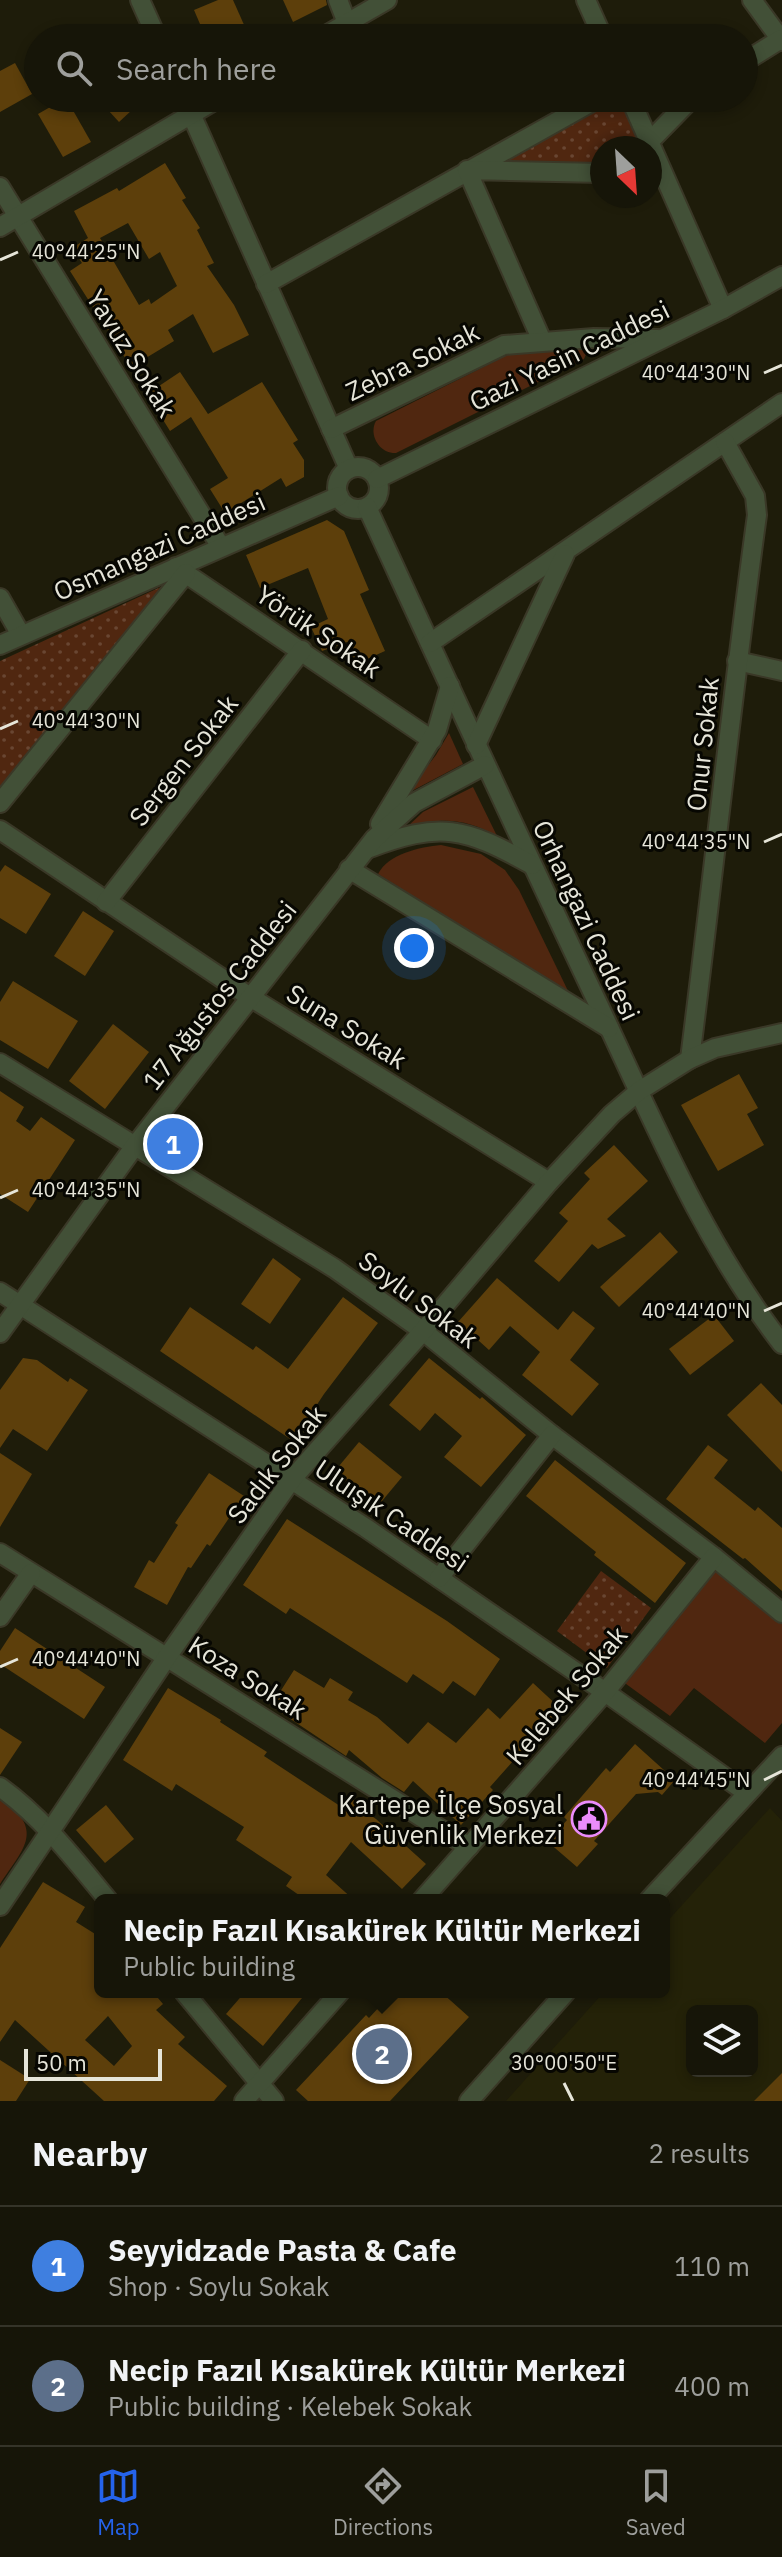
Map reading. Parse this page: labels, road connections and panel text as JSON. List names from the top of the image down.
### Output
{
  "streets": {
    "street": [
      "Yavuz Sokak",
      "Gazi Yasin Caddesi",
      "Zebra Sokak",
      "Osmangazi Caddesi",
      "Yörük Sokak",
      "Onur Sokak",
      "Sergen Sokak",
      "Orhangazi Caddesi",
      "17 Ağustos Caddesi",
      "Suna Sokak",
      "Soylu Sokak",
      "Sadık Sokak",
      "Uluışık Caddesi",
      "Koza Sokak",
      "Kelebek Sokak"
    ]
  },
  "crossings": [
    ["Yavuz Sokak", "Osmangazi Caddesi"],
    ["Gazi Yasin Caddesi", "Zebra Sokak"],
    ["Gazi Yasin Caddesi", "Osmangazi Caddesi"],
    ["Gazi Yasin Caddesi", "Orhangazi Caddesi"],
    ["Osmangazi Caddesi", "Yörük Sokak"],
    ["Osmangazi Caddesi", "Orhangazi Caddesi"],
    ["Yörük Sokak", "Sergen Sokak"],
    ["Onur Sokak", "Sadık Sokak"],
    ["Sergen Sokak", "Suna Sokak"],
    ["Orhangazi Caddesi", "17 Ağustos Caddesi"],
    ["Orhangazi Caddesi", "Sadık Sokak"],
    ["17 Ağustos Caddesi", "Suna Sokak"],
    ["17 Ağustos Caddesi", "Soylu Sokak"],
    ["17 Ağustos Caddesi", "Uluışık Caddesi"],
    ["Suna Sokak", "Sadık Sokak"],
    ["Soylu Sokak", "Sadık Sokak"],
    ["Soylu Sokak", "Kelebek Sokak"],
    ["Sadık Sokak", "Uluışık Caddesi"],
    ["Sadık Sokak", "Koza Sokak"],
    ["Uluışık Caddesi", "Kelebek Sokak"],
    ["Koza Sokak", "Kelebek Sokak"]
  ],
  "places": {
    "public building": ["Kartepe İlçe Sosyal Güvenlik Merkezi"]
  },
  "scale_bar": "50 m",
  "north": "bottom right",
  "page": {
    "search": "Search here",
    "pins": ["1", "2"],
    "popup": ["Necip Fazıl Kısakürek Kültür Merkezi", "Public building"],
    "scale": "50 m",
    "heading": ["Nearby", "2 results"],
    "list": [
      {
        "mark": "1",
        "name": "Seyyidzade Pasta & Cafe",
        "note": "Shop · Soylu Sokak",
        "value": "110 m"
      },
      {
        "mark": "2",
        "name": "Necip Fazıl Kısakürek Kültür Merkezi",
        "note": "Public building · Kelebek Sokak",
        "value": "400 m"
      }
    ],
    "nav": ["Map", "Directions", "Saved"]
  },
  "coordinates": [
    "40°44'25\"N",
    "40°44'30\"N",
    "40°44'35\"N",
    "40°44'40\"N",
    "40°44'45\"N",
    "30°00'50\"E"
  ]
}
